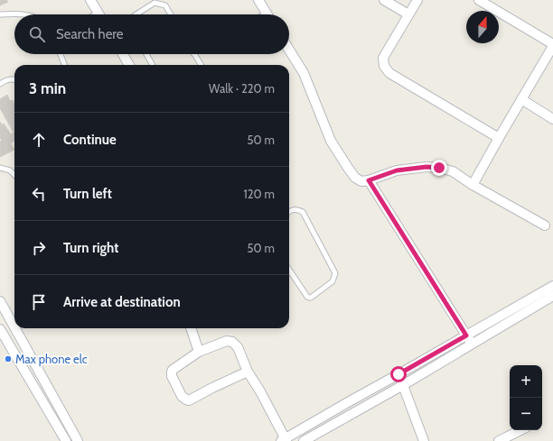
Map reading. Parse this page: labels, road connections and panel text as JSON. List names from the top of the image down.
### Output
{
  "places": ["Max phone elc"],
  "north": "top",
  "page": {
    "search": "Search here",
    "heading": ["3 min", "Walk · 220 m"],
    "list": [
      ["Continue", "50 m"],
      ["Turn left", "120 m"],
      ["Turn right", "50 m"],
      "Arrive at destination"
    ],
    "map_buttons": ["+", "−"]
  }
}
